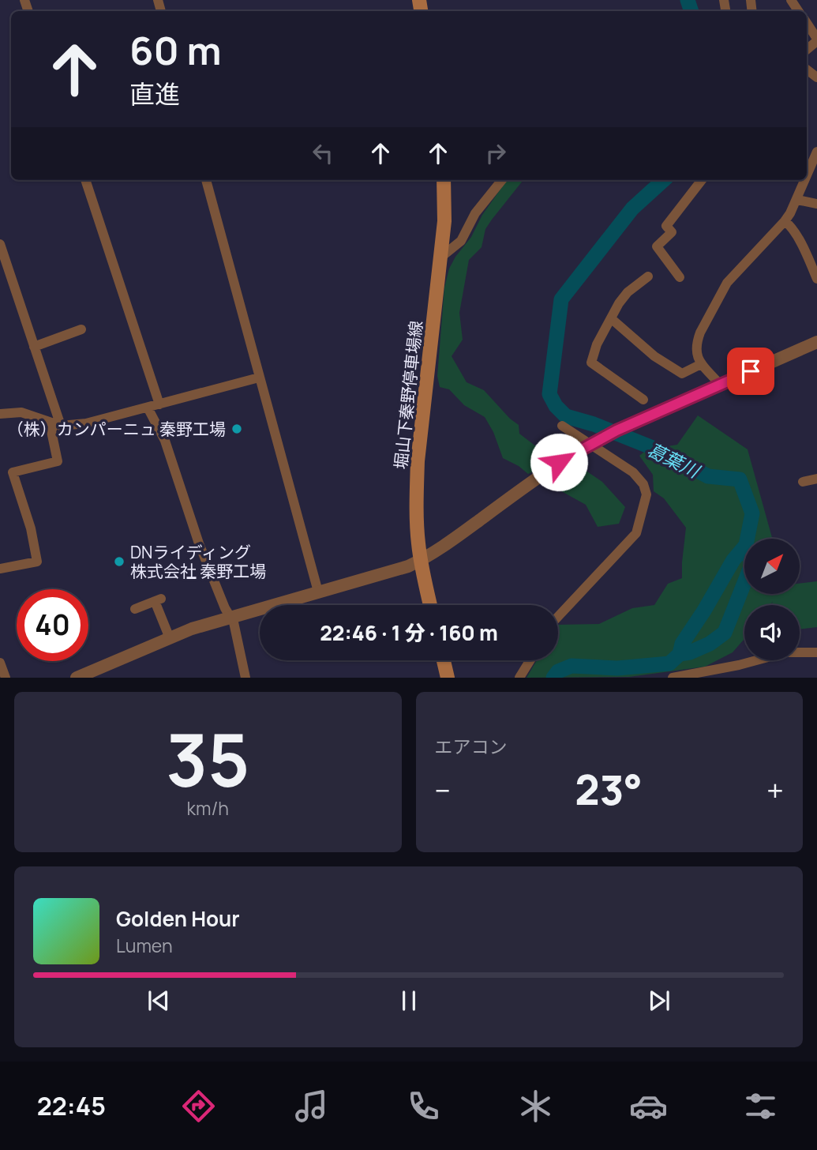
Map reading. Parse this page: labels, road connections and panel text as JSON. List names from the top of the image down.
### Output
{
  "streets": {
    "main road": ["堀山下秦野停車場線"]
  },
  "water": ["葛葉川"],
  "places": ["（株）カンパーニュ 秦野工場", "DNライディング 株式会社 秦野工場"],
  "north": "top right",
  "page": {
    "turn": ["60 m", "直進"],
    "limit": "40",
    "trip": "22:46 · 1 分 · 160 m",
    "tile": [
      ["35", "km/h"],
      "エアコン"
    ],
    "heat": ["−", "23°", "+"],
    "song": ["Golden Hour", "Lumen"],
    "tabs": "22:45"
  }
}
